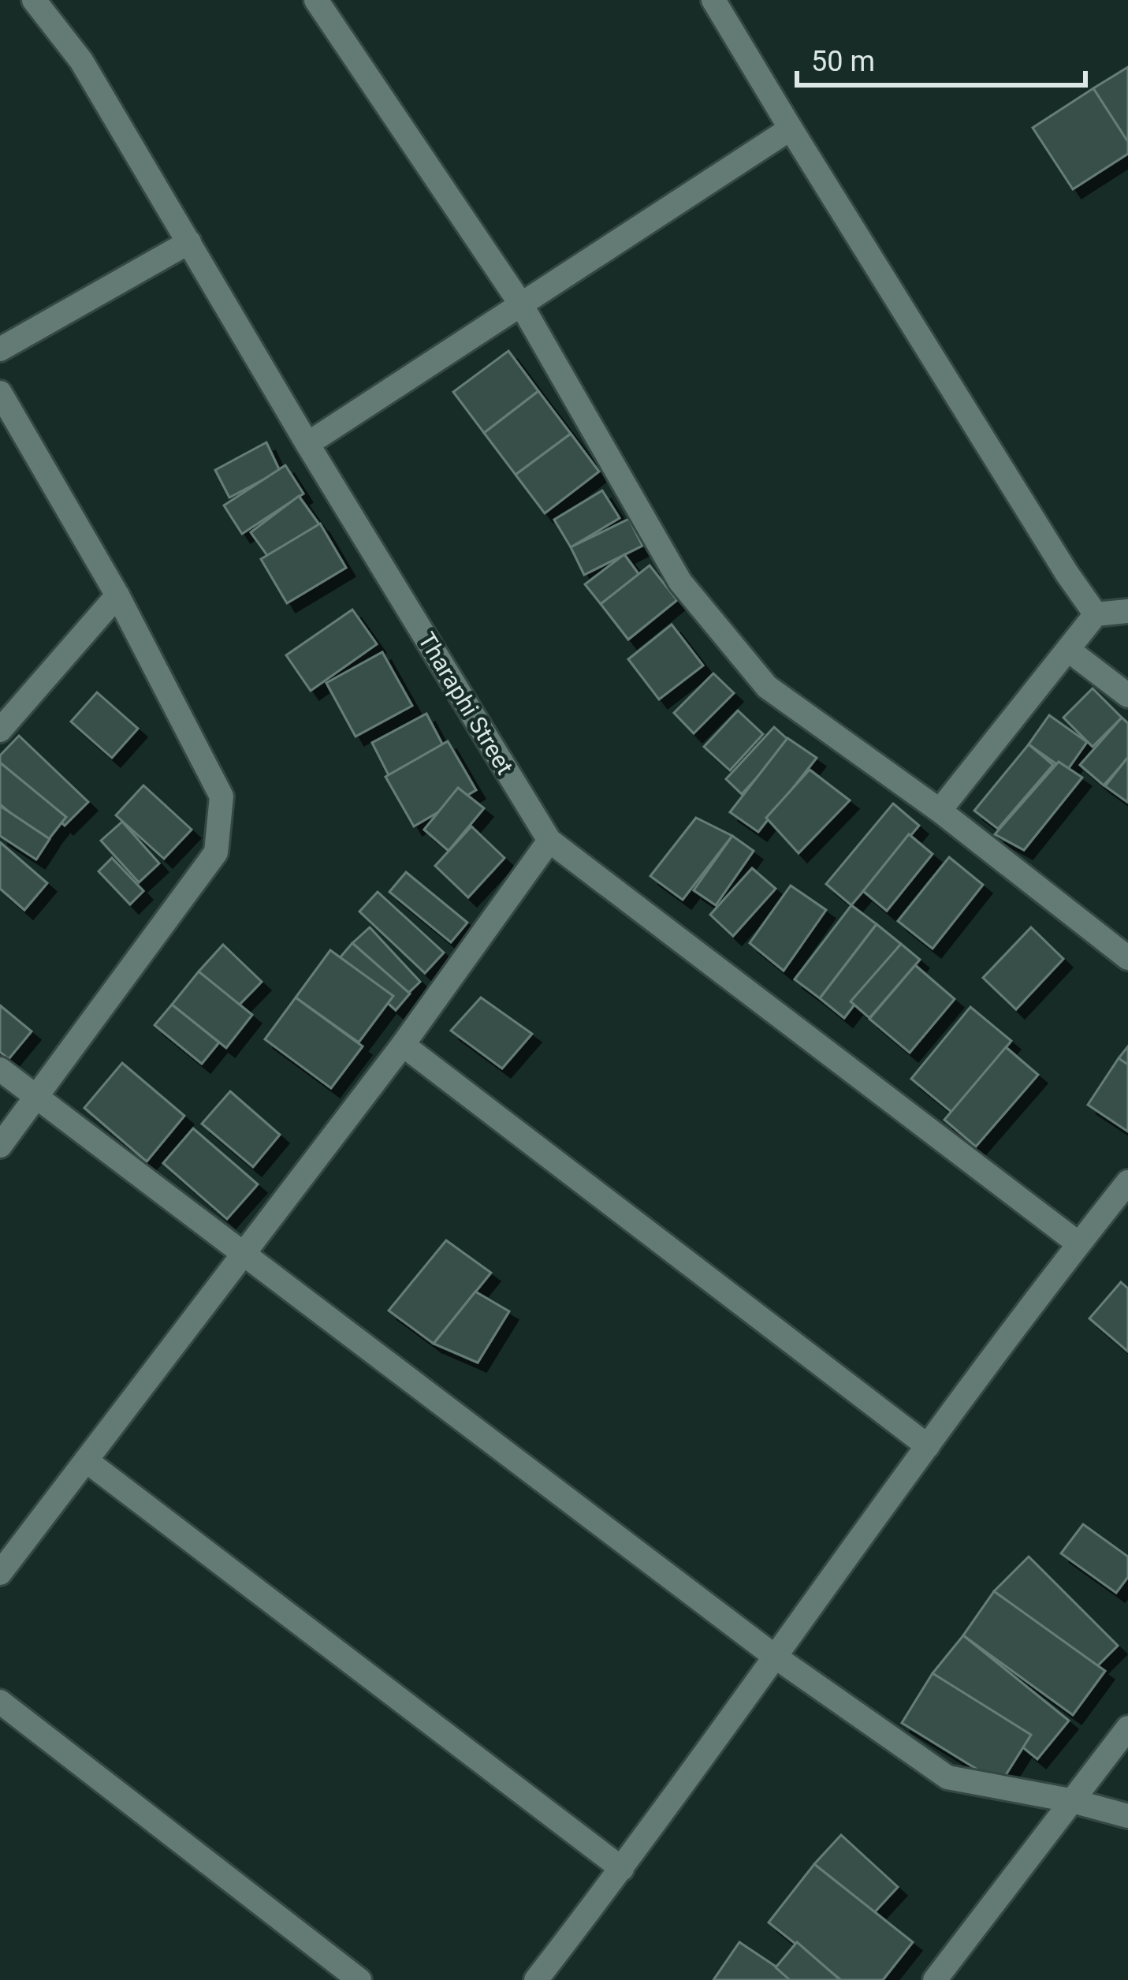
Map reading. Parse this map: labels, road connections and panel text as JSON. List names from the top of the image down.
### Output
{
  "streets": {
    "street": ["Tharaphi Street"]
  },
  "scale_bar": "50 m"
}
